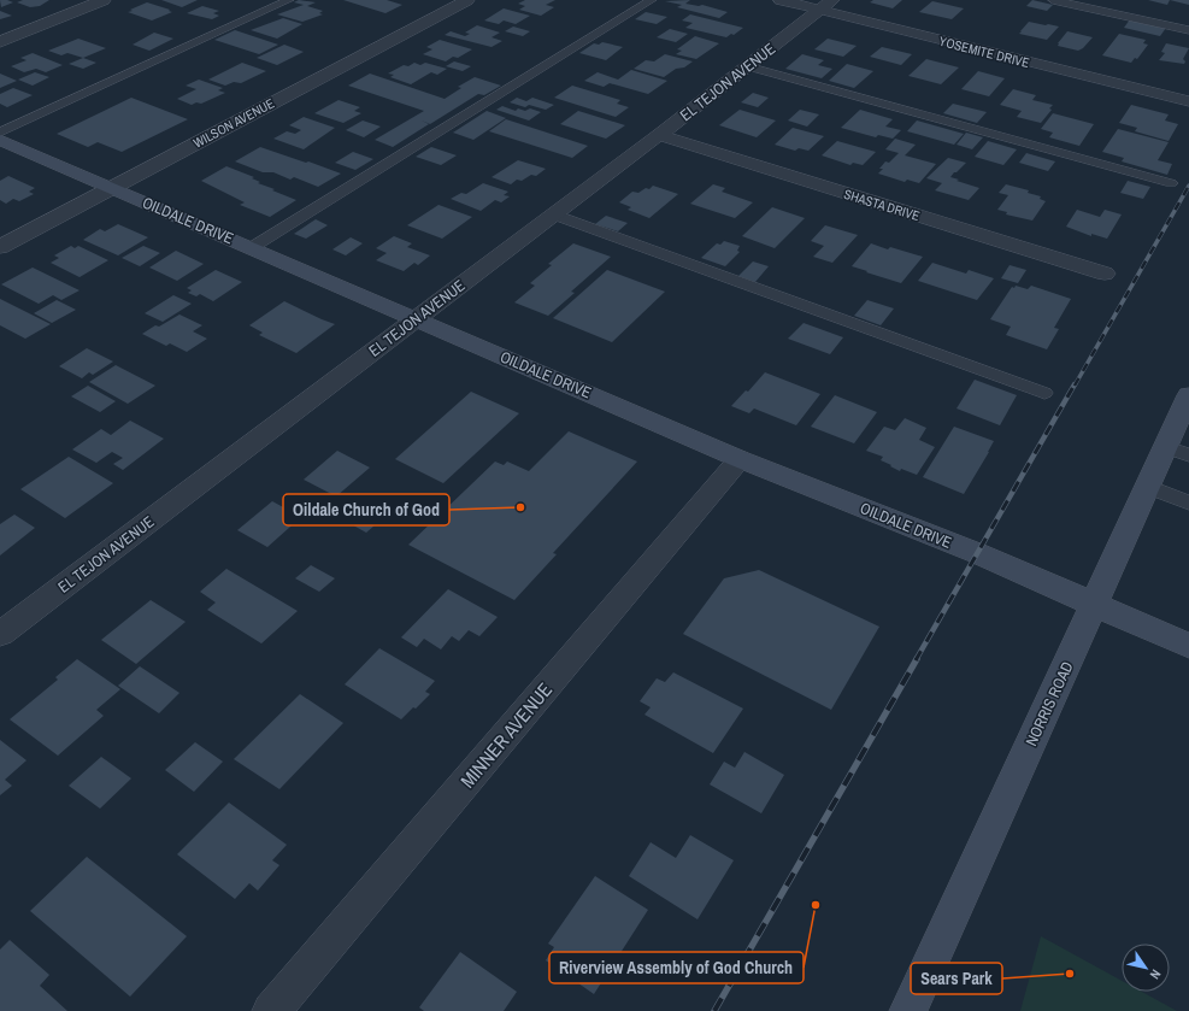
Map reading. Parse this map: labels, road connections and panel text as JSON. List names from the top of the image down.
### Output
{
  "streets": {
    "street": [
      "YOSEMITE DRIVE",
      "EL TEJON AVENUE",
      "WILSON AVENUE",
      "SHASTA DRIVE",
      "OILDALE DRIVE",
      "NORRIS ROAD",
      "MINNER AVENUE"
    ]
  },
  "crossings": [
    ["YOSEMITE DRIVE", "EL TEJON AVENUE"],
    ["EL TEJON AVENUE", "SHASTA DRIVE"],
    ["EL TEJON AVENUE", "OILDALE DRIVE"],
    ["WILSON AVENUE", "OILDALE DRIVE"],
    ["OILDALE DRIVE", "NORRIS ROAD"],
    ["OILDALE DRIVE", "MINNER AVENUE"]
  ],
  "places": ["Oildale Church of God", "Riverview Assembly of God Church", "Sears Park"],
  "north": "bottom right"
}
